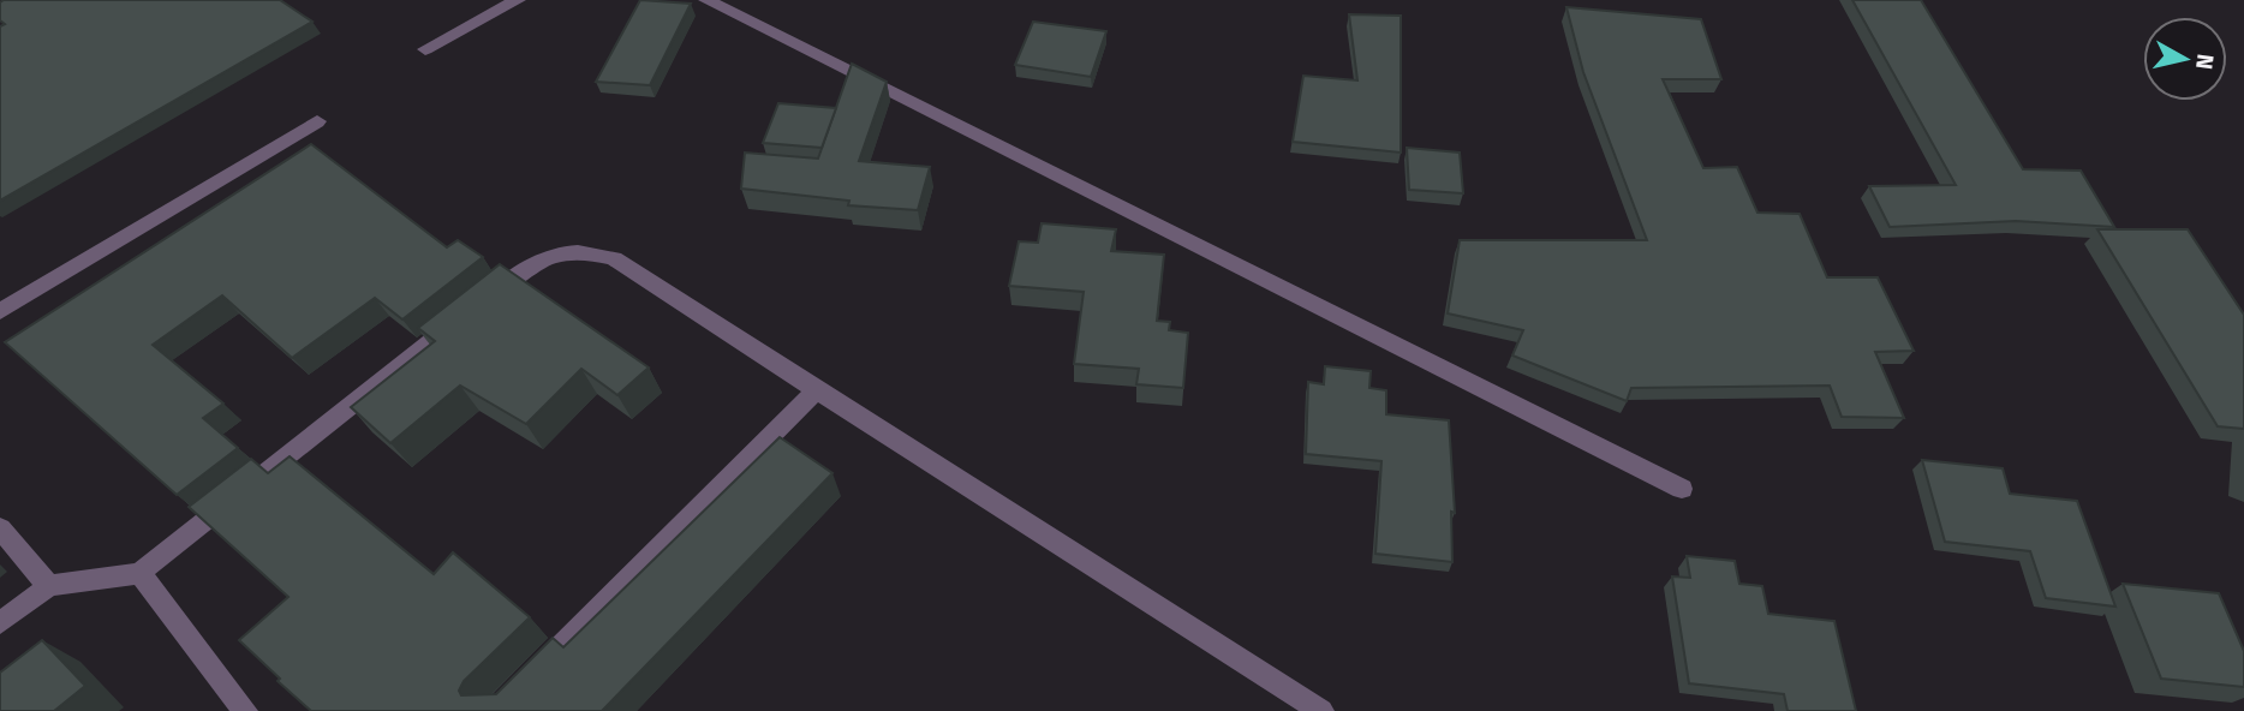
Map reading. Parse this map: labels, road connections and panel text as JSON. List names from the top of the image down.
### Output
{
  "north": "right"
}
